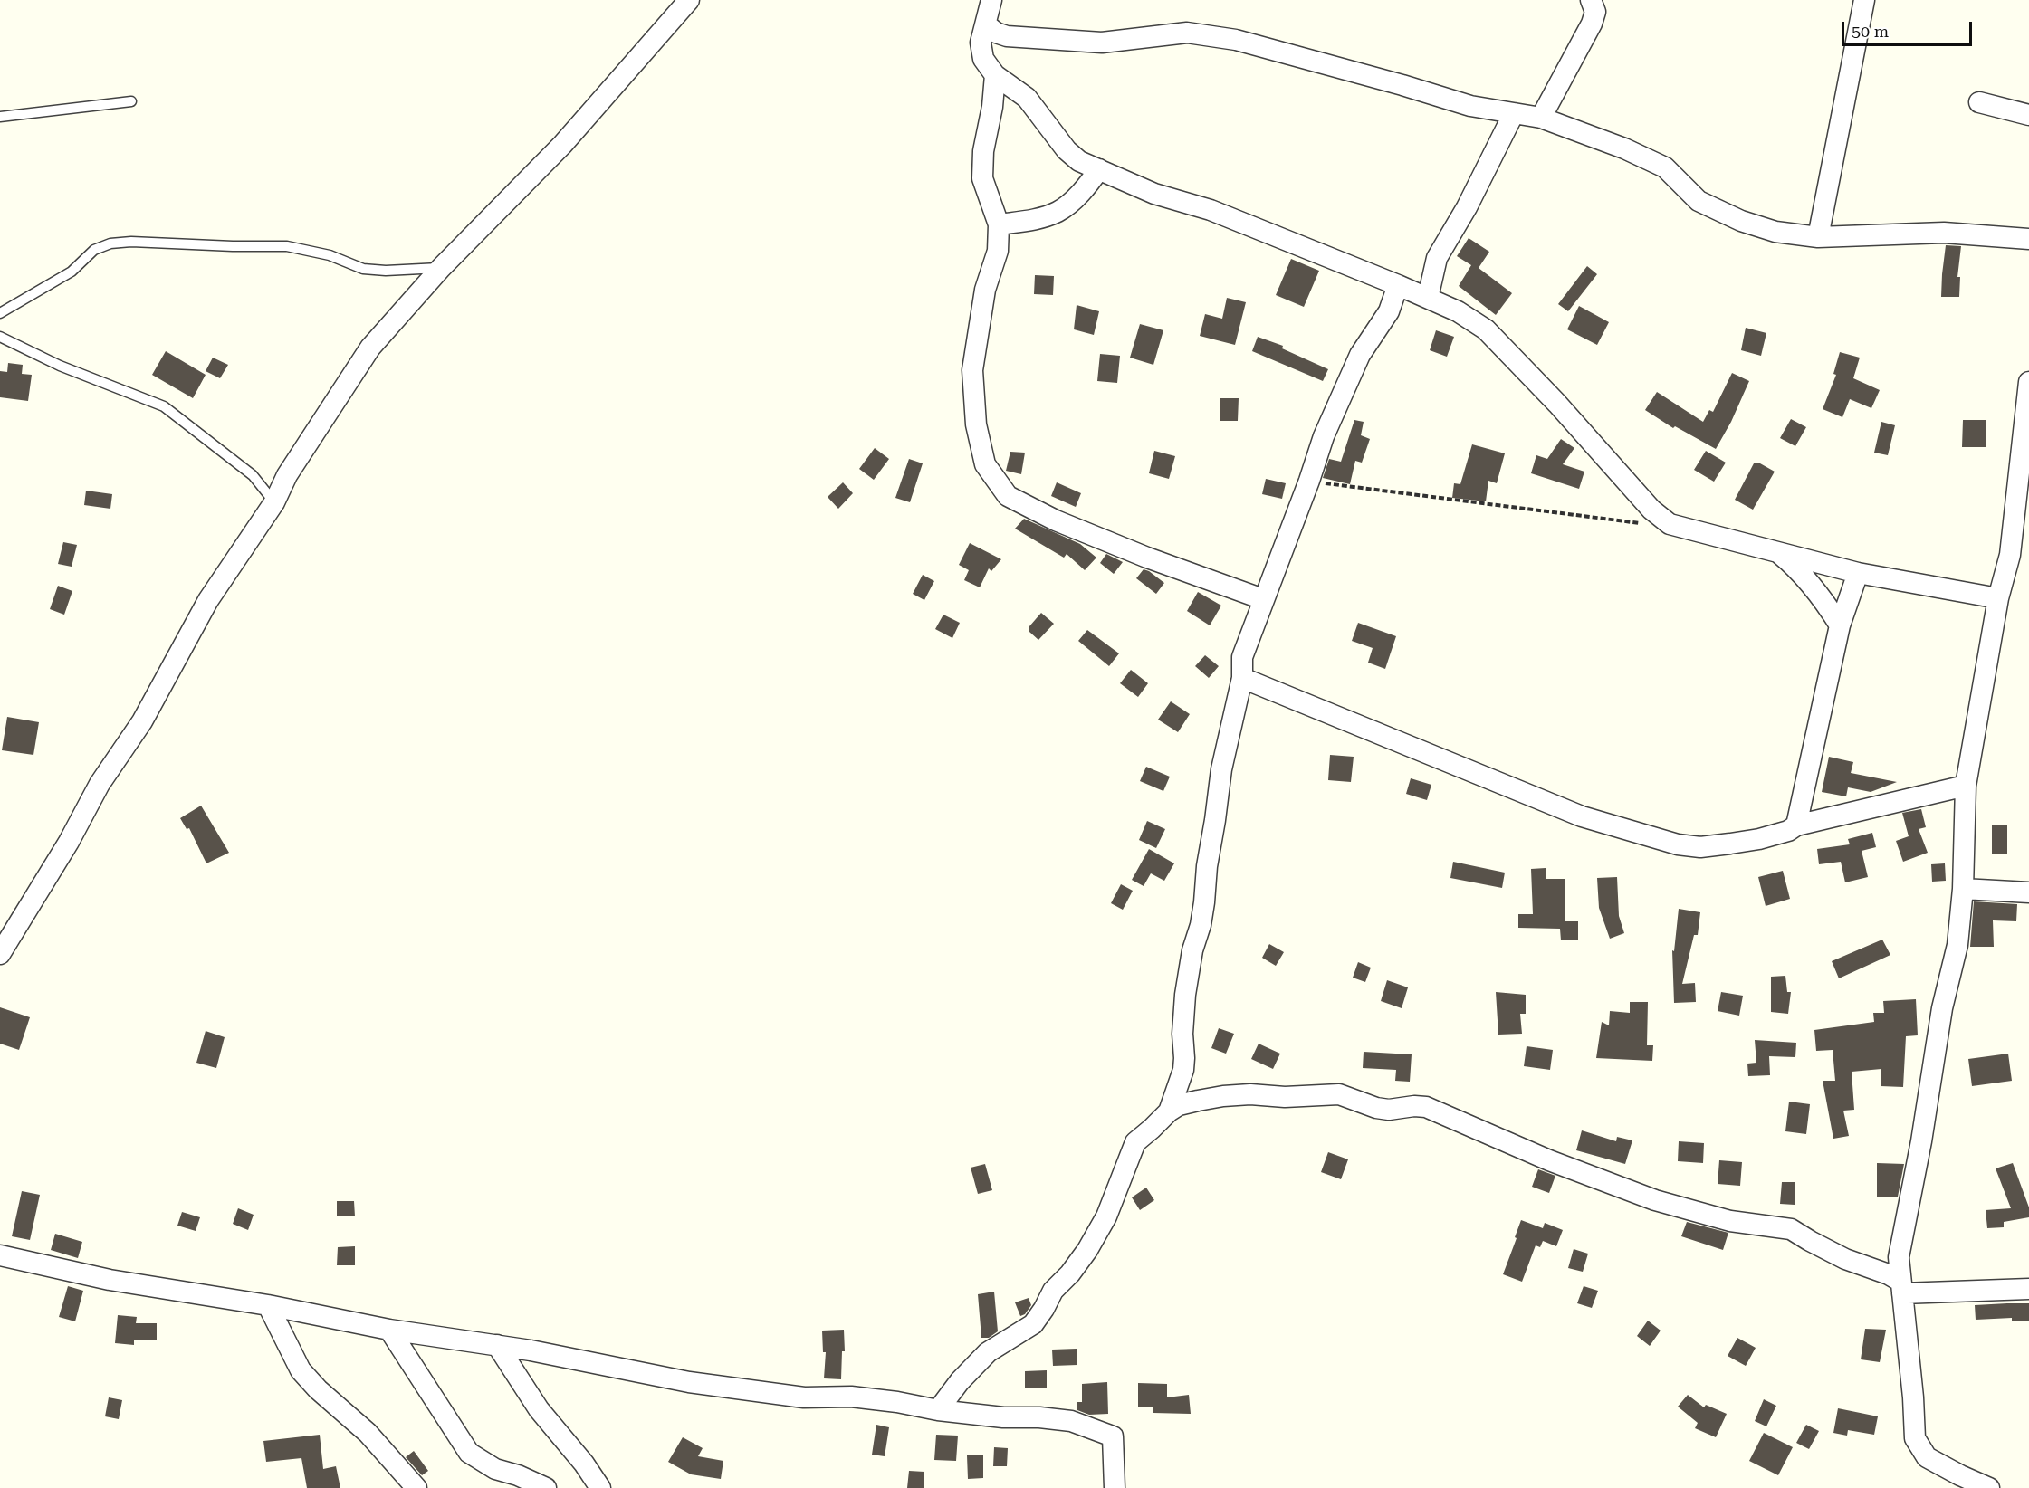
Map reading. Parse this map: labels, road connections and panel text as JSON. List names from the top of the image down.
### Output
{
  "scale_bar": "50 m"
}
